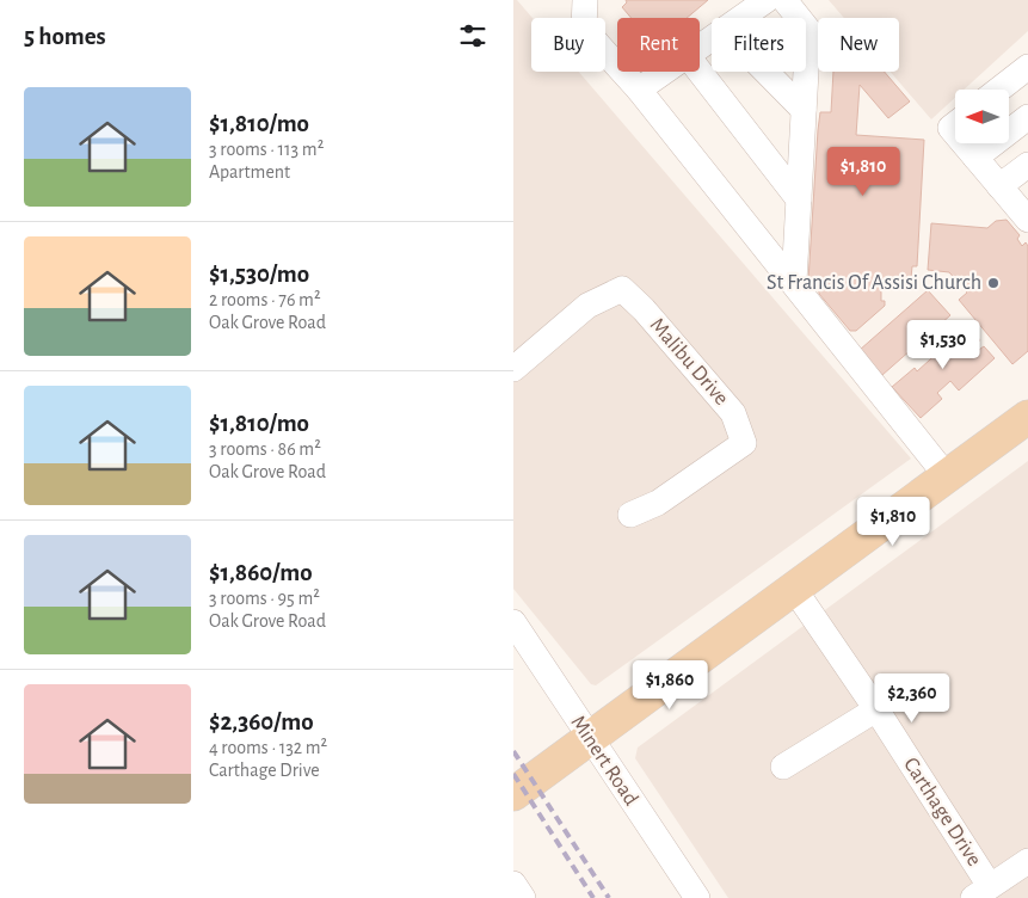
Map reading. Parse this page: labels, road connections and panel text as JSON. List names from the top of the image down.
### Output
{
  "streets": {
    "street": ["Malibu Drive", "Minert Road", "Carthage Drive"]
  },
  "places": ["St Francis Of Assisi Church"],
  "north": "left",
  "page": {
    "heading": "5 homes",
    "chip": [
      "Buy",
      "Rent",
      "Filters",
      "New"
    ],
    "list": [
      {
        "name": "$1,810/mo",
        "note": "3 rooms · 113 m² · Apartment"
      },
      {
        "name": "$1,530/mo",
        "note": "2 rooms · 76 m² · Oak Grove Road"
      },
      {
        "name": "$1,810/mo",
        "note": "3 rooms · 86 m² · Oak Grove Road"
      },
      {
        "name": "$1,860/mo",
        "note": "3 rooms · 95 m² · Oak Grove Road"
      },
      {
        "name": "$2,360/mo",
        "note": "4 rooms · 132 m² · Carthage Drive"
      }
    ],
    "price": [
      "$1,810",
      "$1,530",
      "$1,810",
      "$1,860",
      "$2,360"
    ]
  }
}
